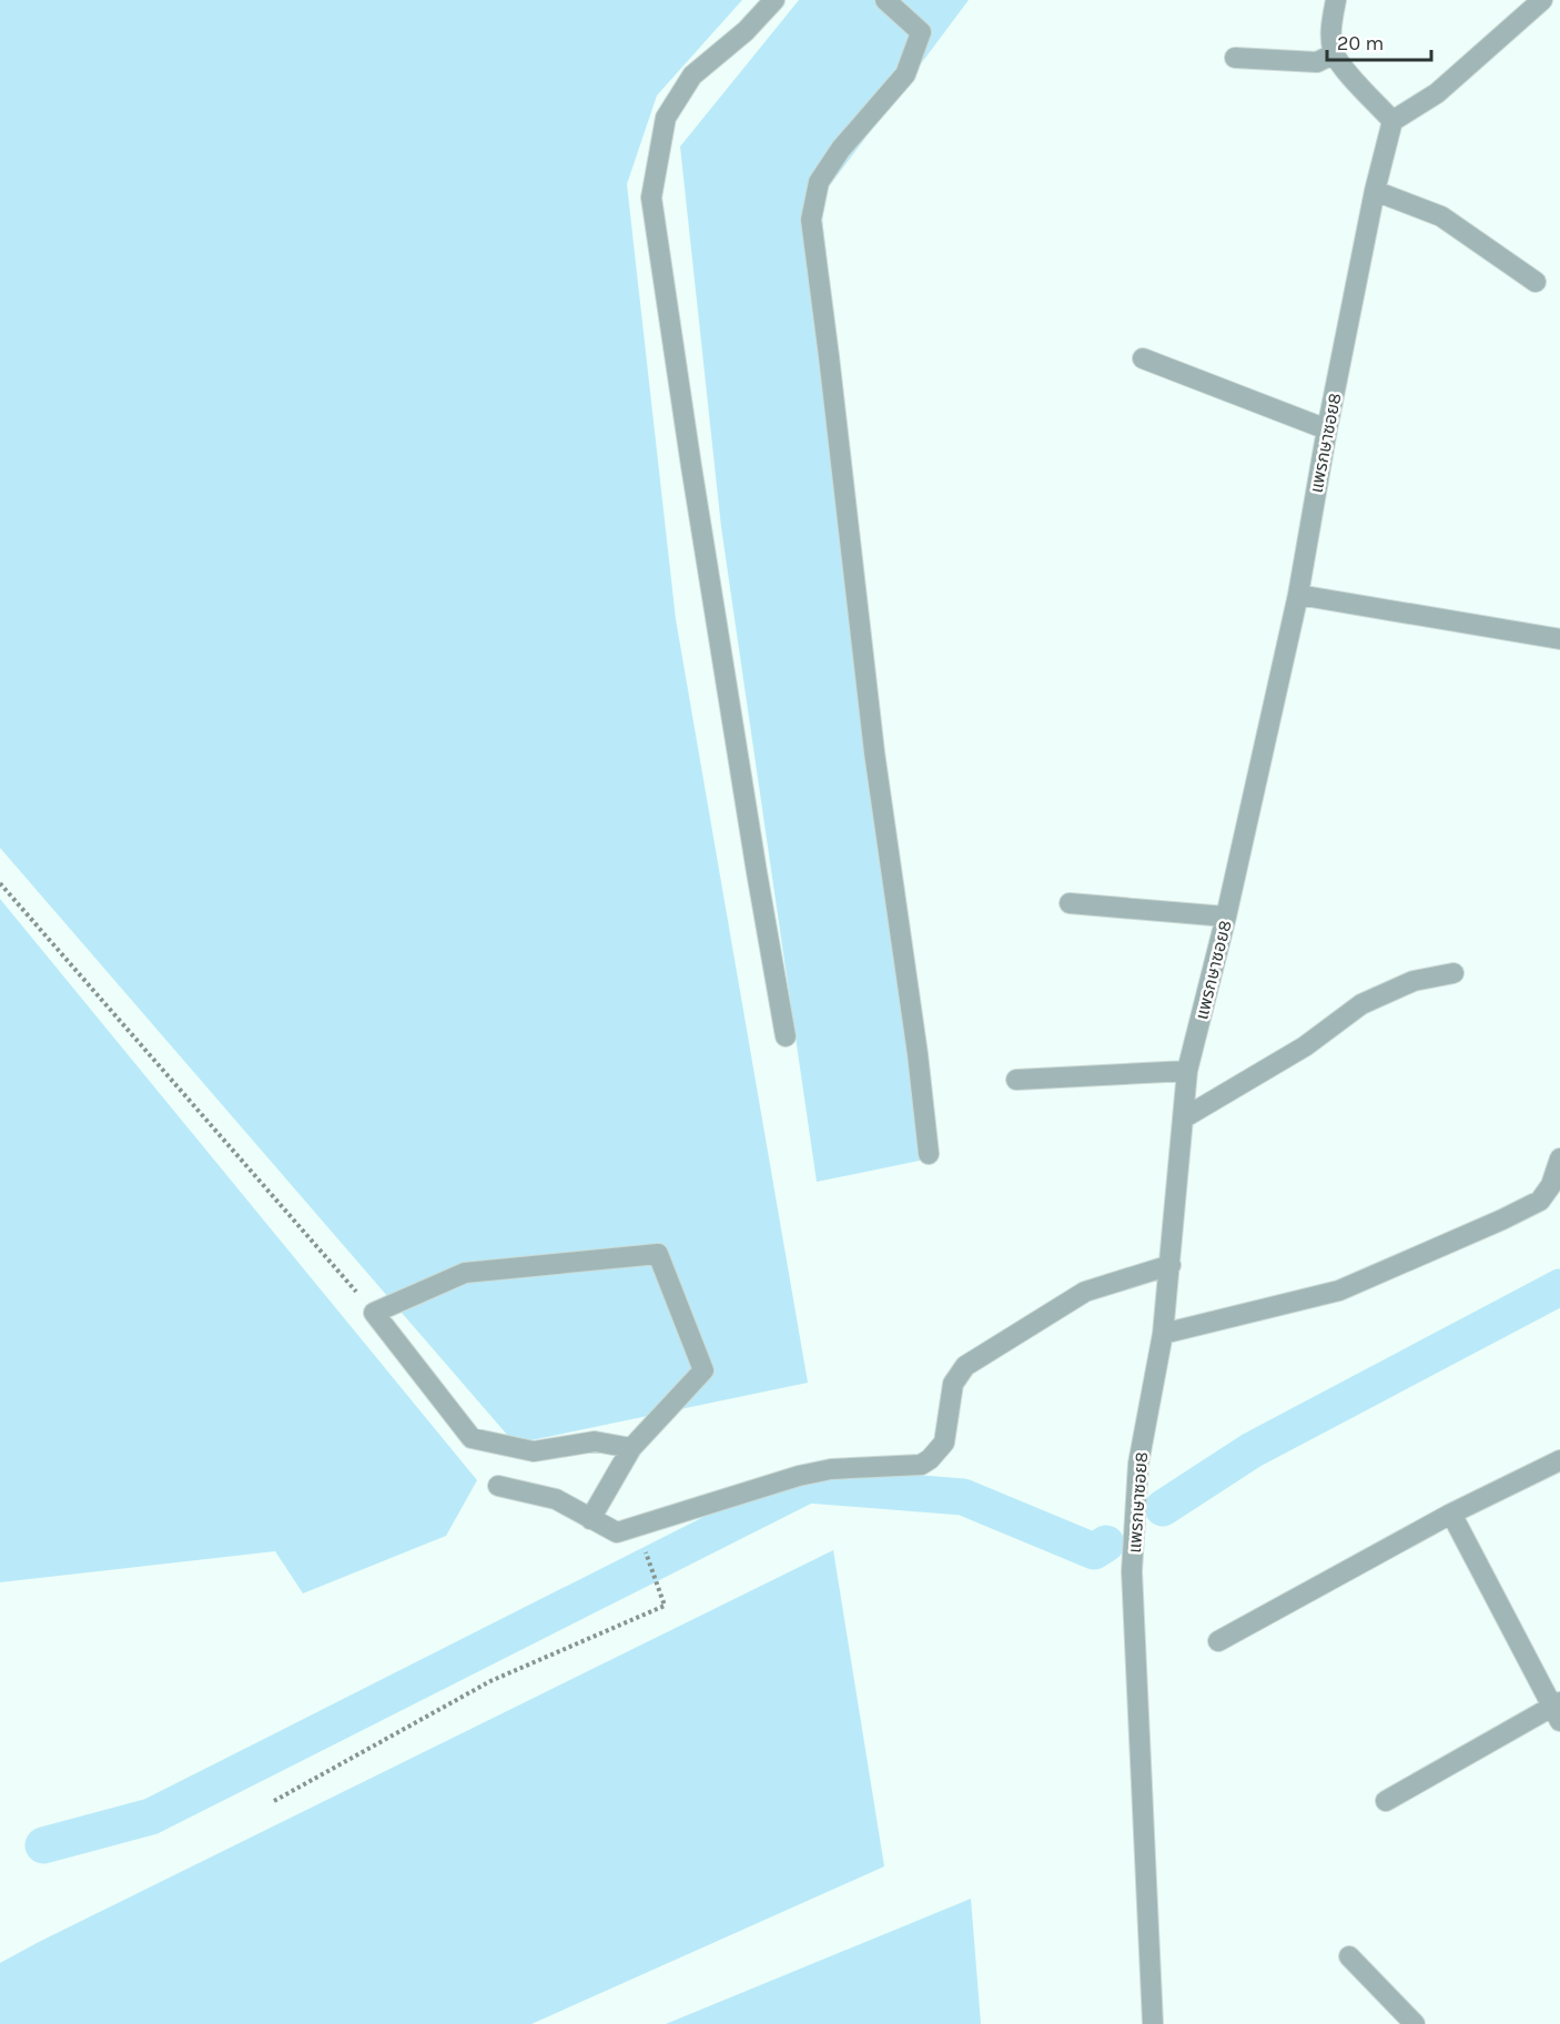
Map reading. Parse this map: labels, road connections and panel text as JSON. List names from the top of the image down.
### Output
{
  "streets": {
    "street": ["แพรกษาซอย8"]
  },
  "scale_bar": "20 m"
}
